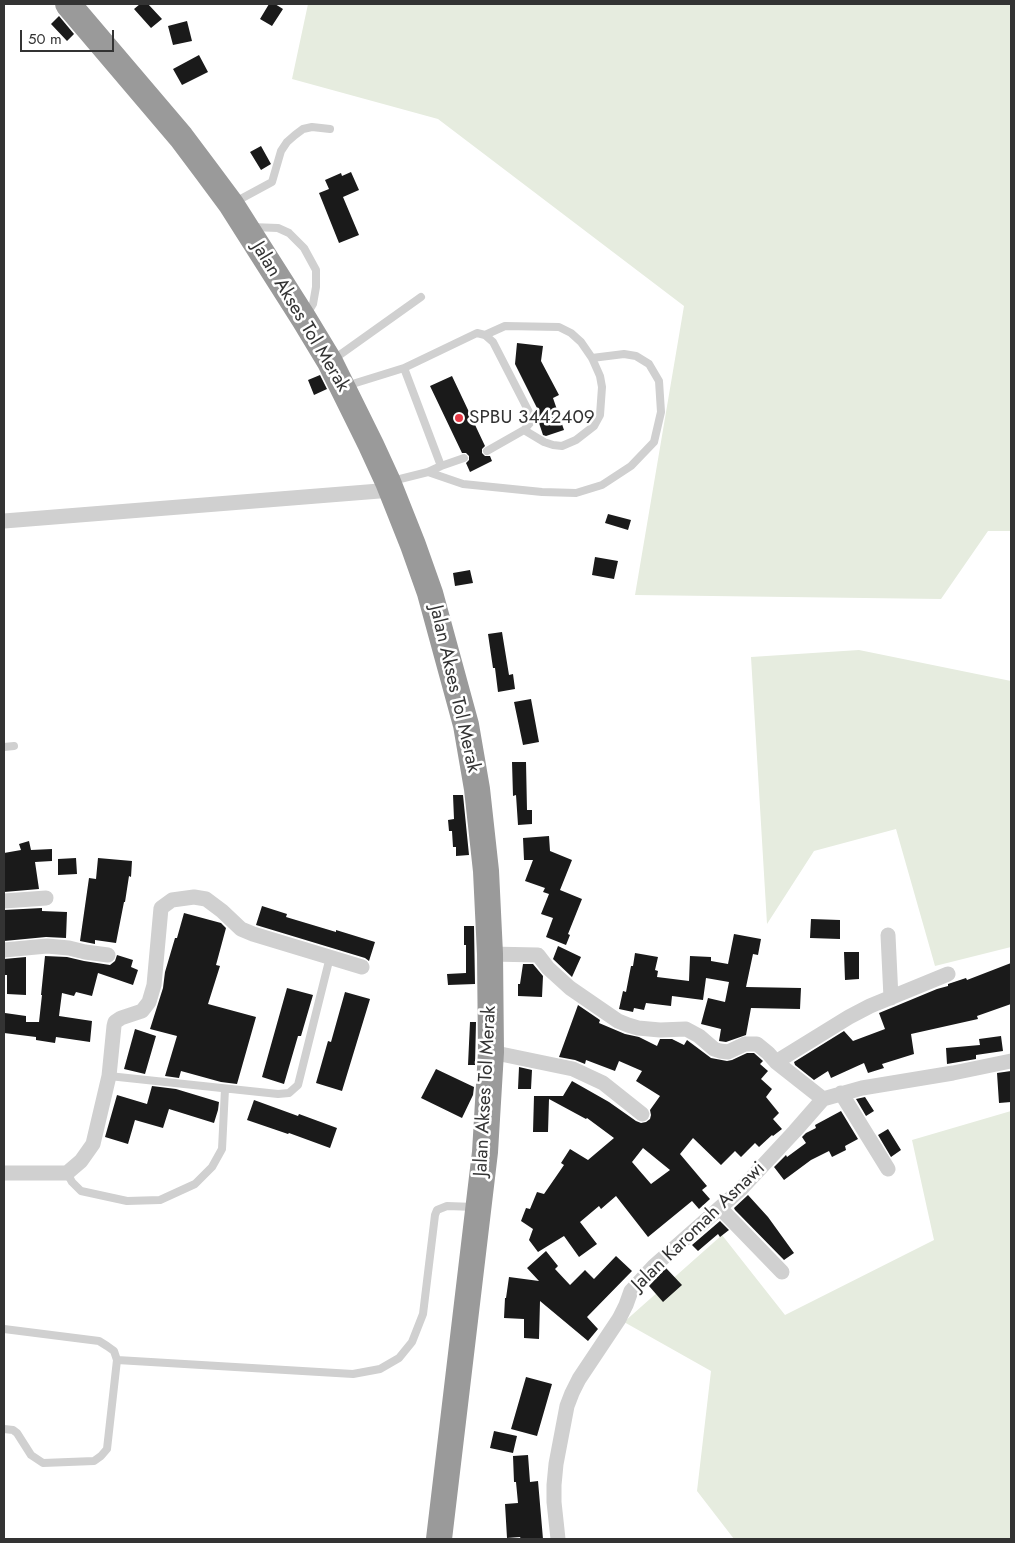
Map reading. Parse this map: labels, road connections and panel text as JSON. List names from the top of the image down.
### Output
{
  "streets": {
    "highway": ["Jalan Akses Tol Merak"],
    "street": ["Jalan Karomah Asnawi"]
  },
  "places": ["SPBU 3442409"],
  "scale_bar": "50 m"
}
